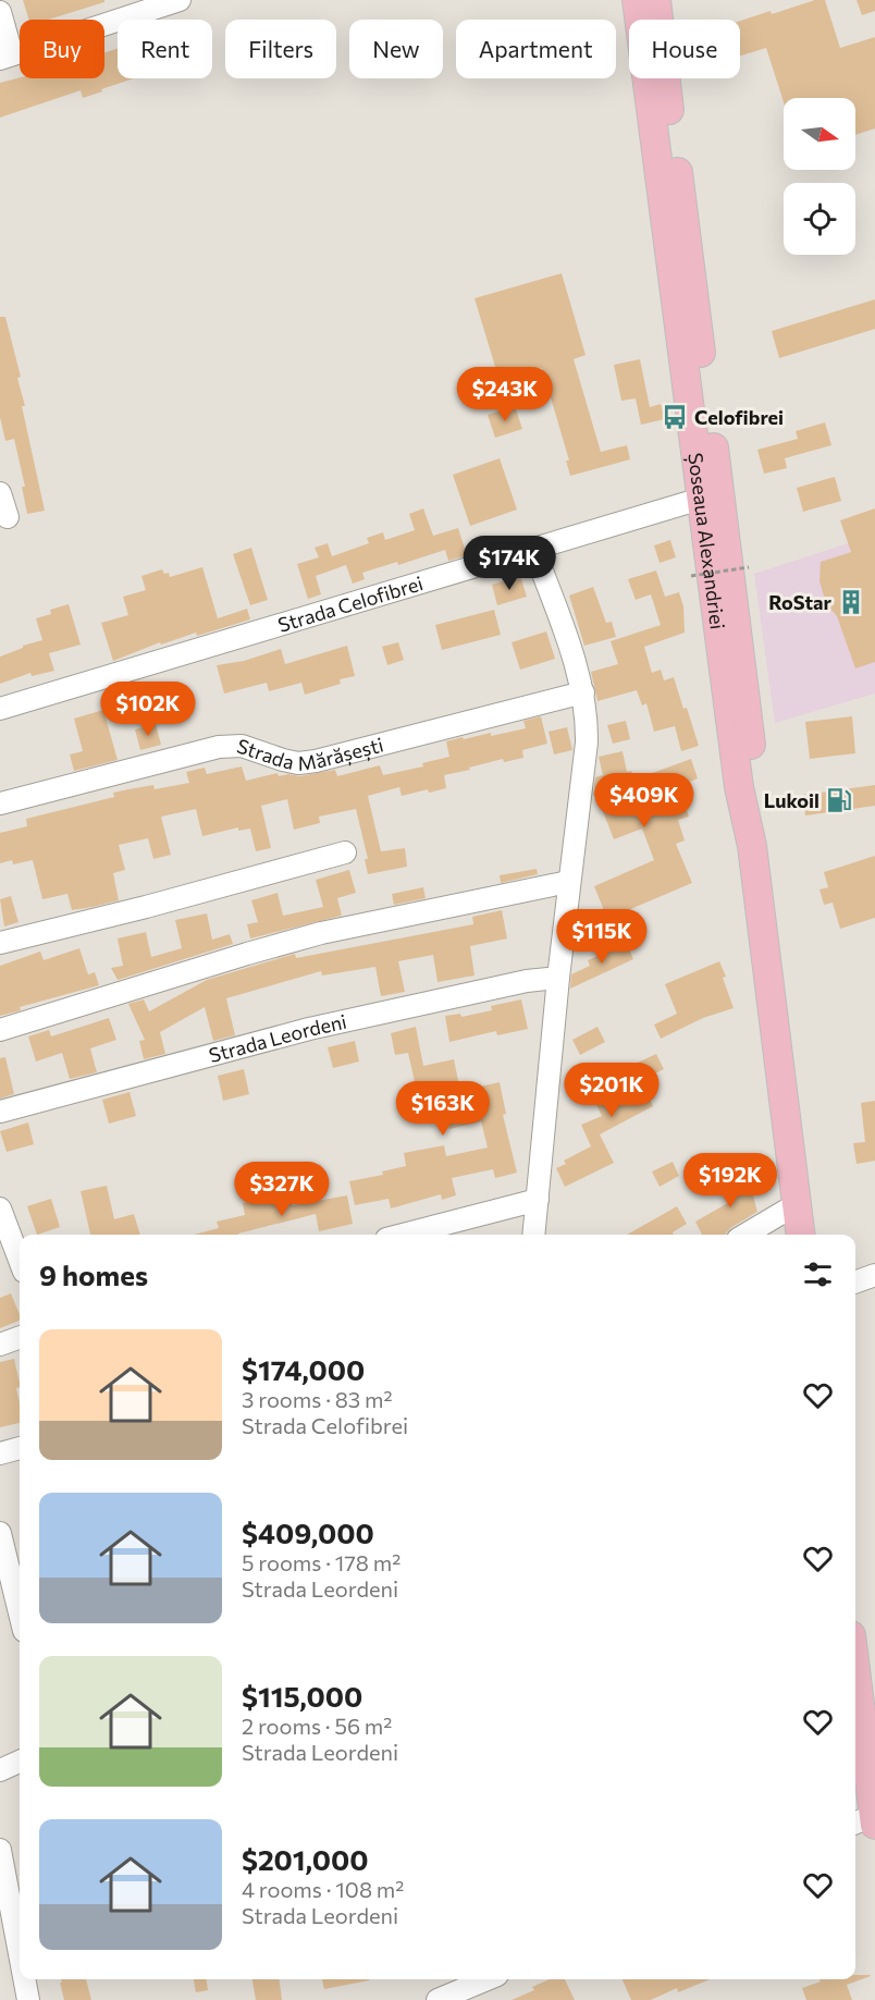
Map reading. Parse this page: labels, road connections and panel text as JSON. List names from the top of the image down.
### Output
{
  "streets": {
    "main road": ["Șoseaua Alexandriei"],
    "street": ["Strada Celofibrei", "Strada Mărășești", "Strada Leordeni"]
  },
  "crossings": [
    ["Șoseaua Alexandriei", "Strada Celofibrei"]
  ],
  "places": {
    "bus stop": ["Celofibrei"],
    "building": ["RoStar"],
    "fuel station": ["Lukoil"]
  },
  "north": "right",
  "page": {
    "chip": [
      "Buy",
      "Rent",
      "Filters",
      "New",
      "Apartment",
      "House"
    ],
    "price": [
      "$243K",
      "$174K",
      "$102K",
      "$409K",
      "$115K",
      "$201K",
      "$163K",
      "$192K",
      "$327K"
    ],
    "heading": "9 homes",
    "list": [
      {
        "name": "$174,000",
        "note": "3 rooms · 83 m² · Strada Celofibrei"
      },
      {
        "name": "$409,000",
        "note": "5 rooms · 178 m² · Strada Leordeni"
      },
      {
        "name": "$115,000",
        "note": "2 rooms · 56 m² · Strada Leordeni"
      },
      {
        "name": "$201,000",
        "note": "4 rooms · 108 m² · Strada Leordeni"
      }
    ]
  }
}
